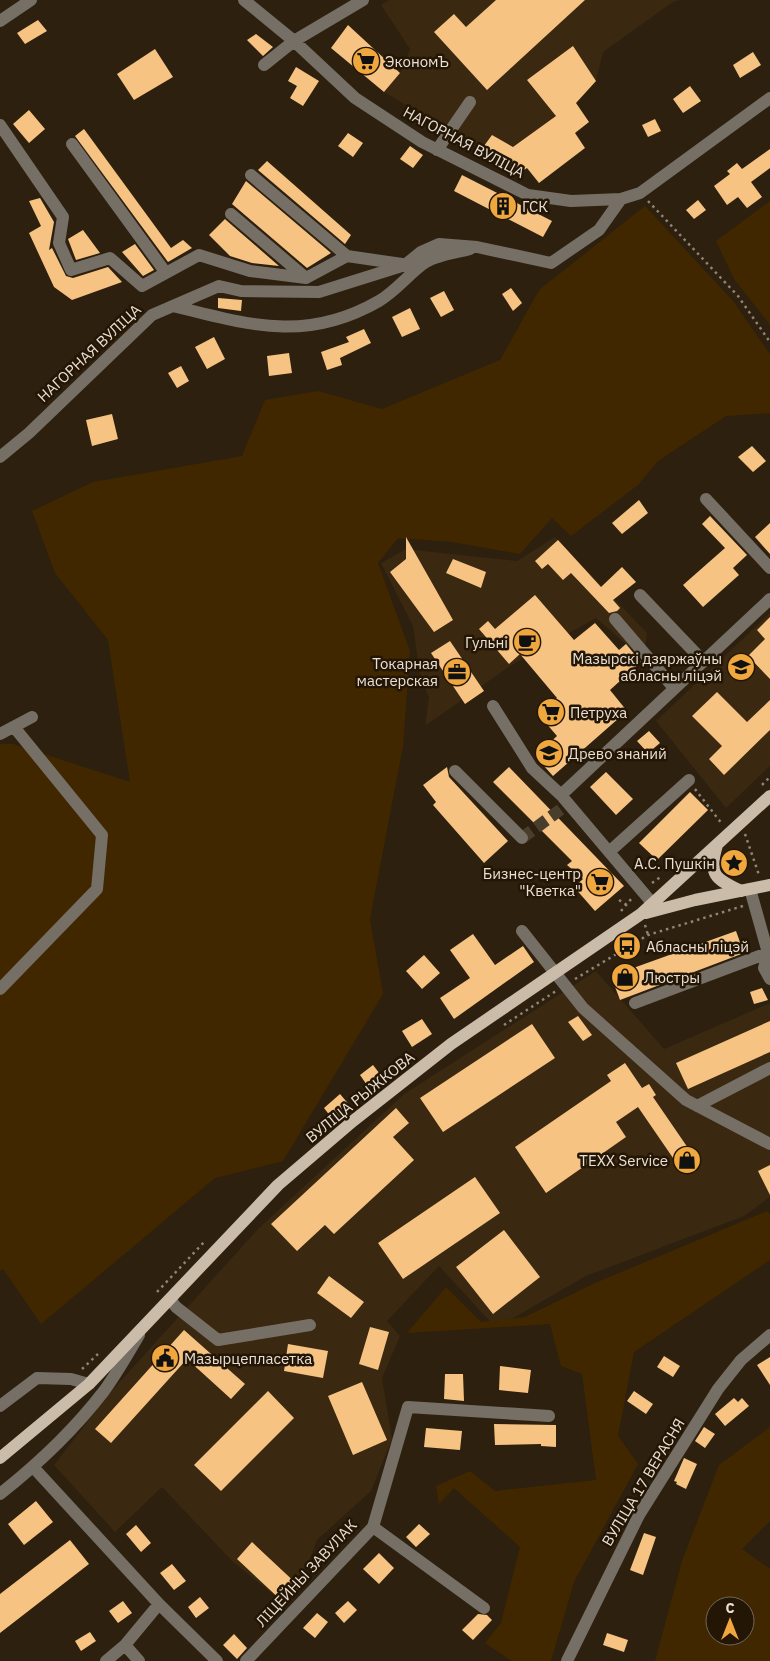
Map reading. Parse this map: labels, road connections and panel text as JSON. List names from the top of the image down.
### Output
{
  "streets": {
    "main road": ["ВУЛІЦА РЫЖКОВА"],
    "street": ["НАГОРНАЯ ВУЛІЦА", "ВУЛІЦА 17 ВЕРАСНЯ", "ЛІЦЕЙНЫ ЗАВУЛАК"]
  },
  "places": {
    "supermarket": ["ЭкономЪ", "Петруха", "Бизнес-центр \"Кветка\""],
    "building": ["ГСК"],
    "cafe": ["Гульнi"],
    "school or university": ["Мазырскі дзяржаўны абласны ліцэй", "Древо знаний"],
    "office": ["Токарная мастерская"],
    "place": ["А.С. Пушкін"],
    "bus stop": ["Абласны ліцэй"],
    "shop": ["Люстры", "TEXX Service"],
    "public building": ["Мазырцепласетка"]
  },
  "north": "top"
}
